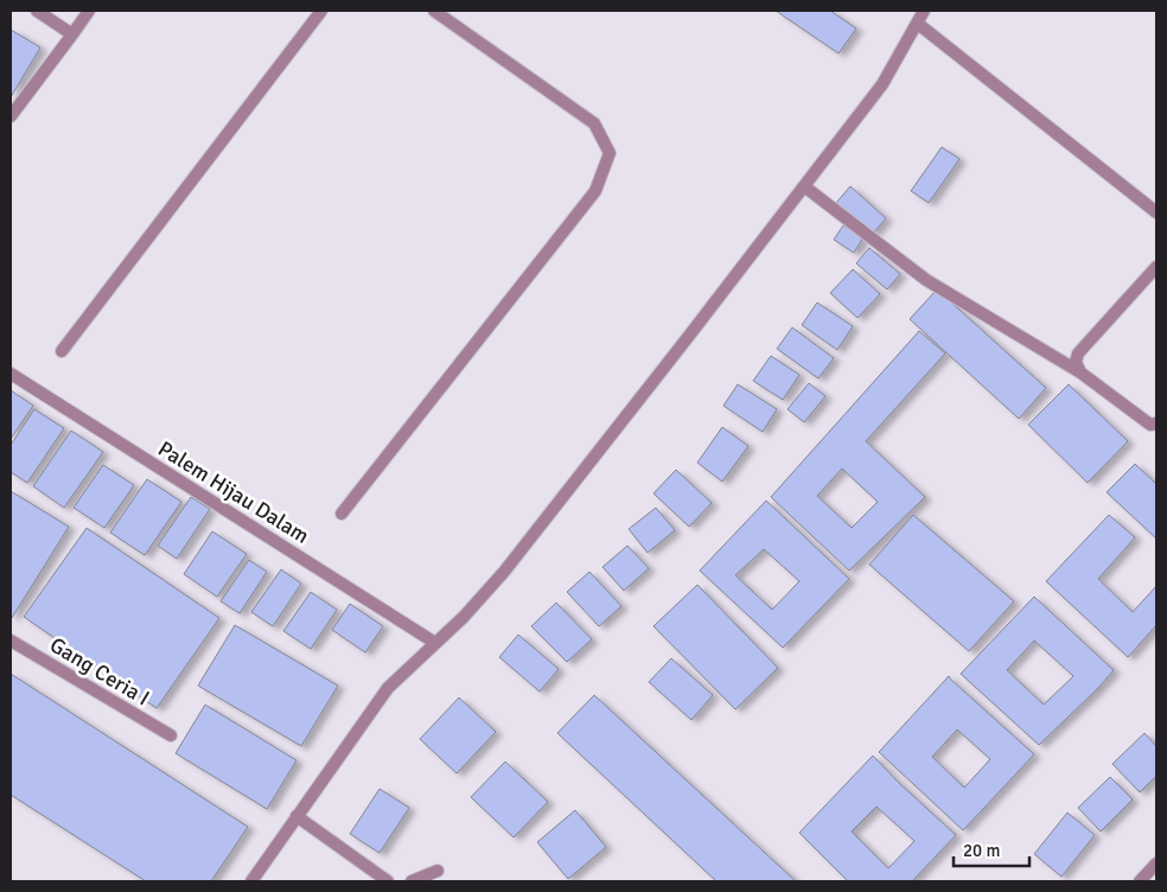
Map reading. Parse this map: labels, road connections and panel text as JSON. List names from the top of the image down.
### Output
{
  "streets": {
    "street": ["Palem Hijau Dalam", "Gang Ceria I"]
  },
  "scale_bar": "20 m"
}
